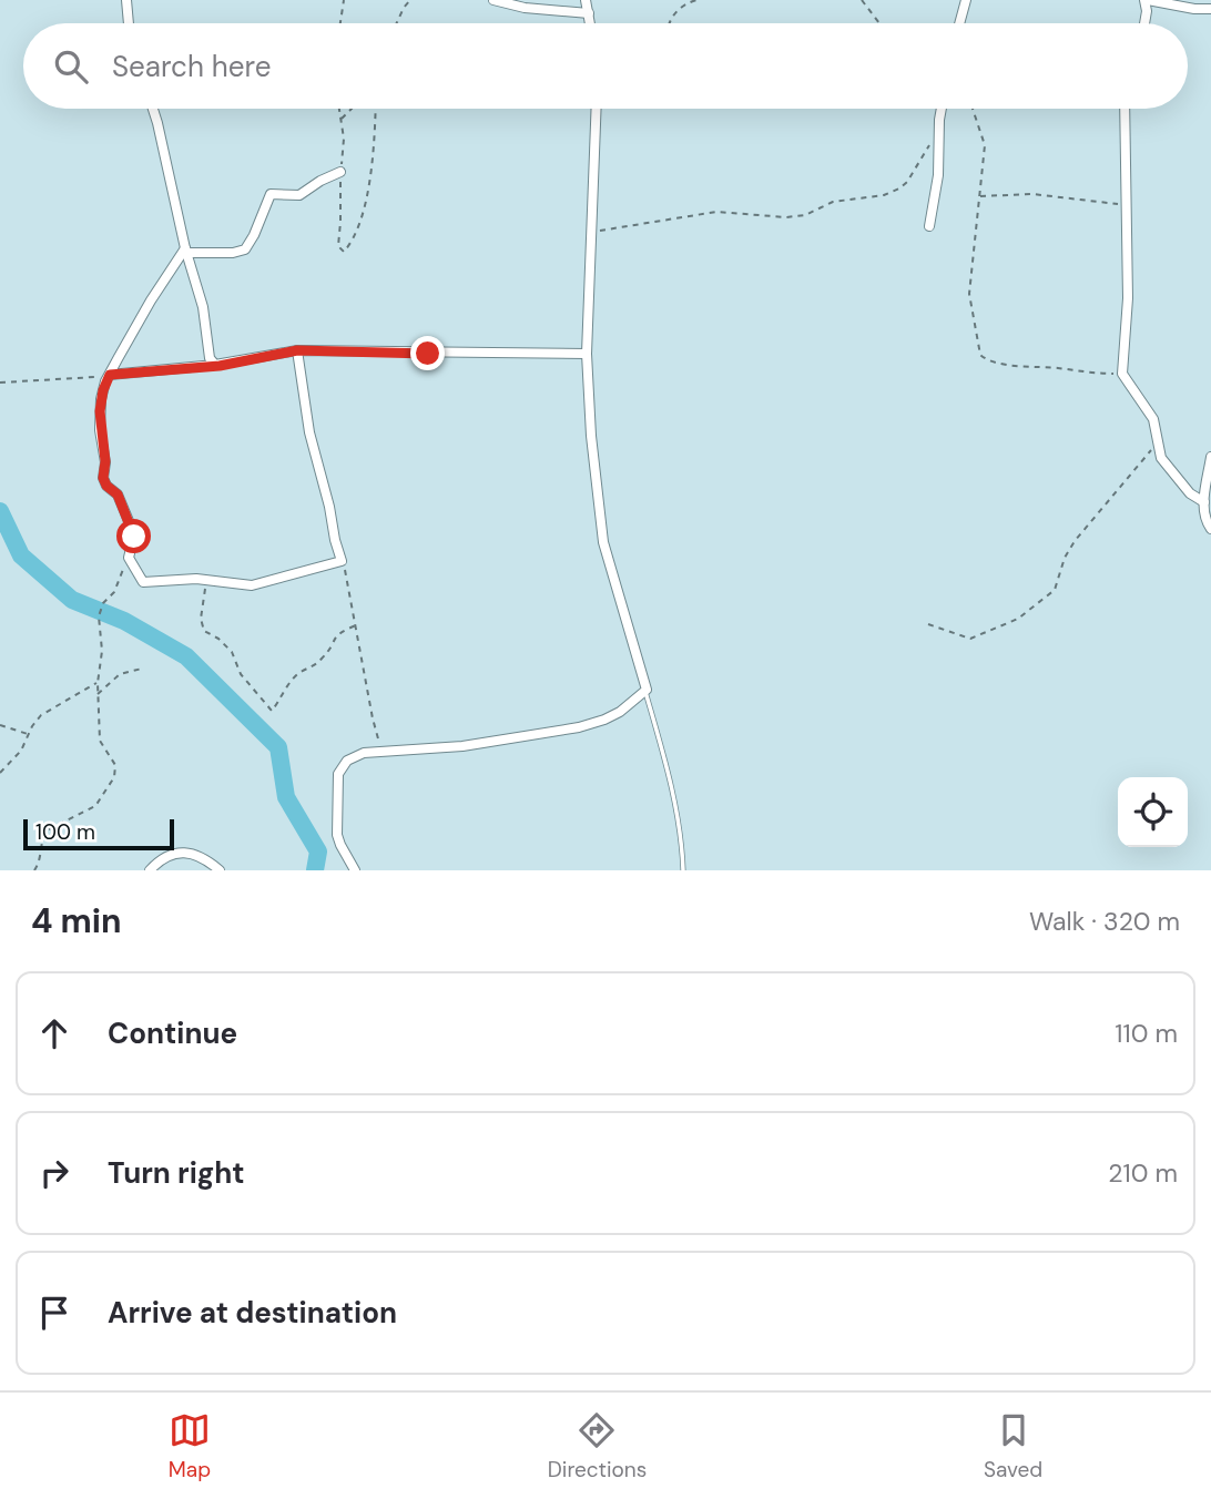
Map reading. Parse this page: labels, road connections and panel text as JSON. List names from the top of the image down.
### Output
{
  "scale_bar": "100 m",
  "page": {
    "search": "Search here",
    "scale": "100 m",
    "heading": ["4 min", "Walk · 320 m"],
    "list": [
      ["Continue", "110 m"],
      ["Turn right", "210 m"],
      "Arrive at destination"
    ],
    "nav": ["Map", "Directions", "Saved"]
  }
}
